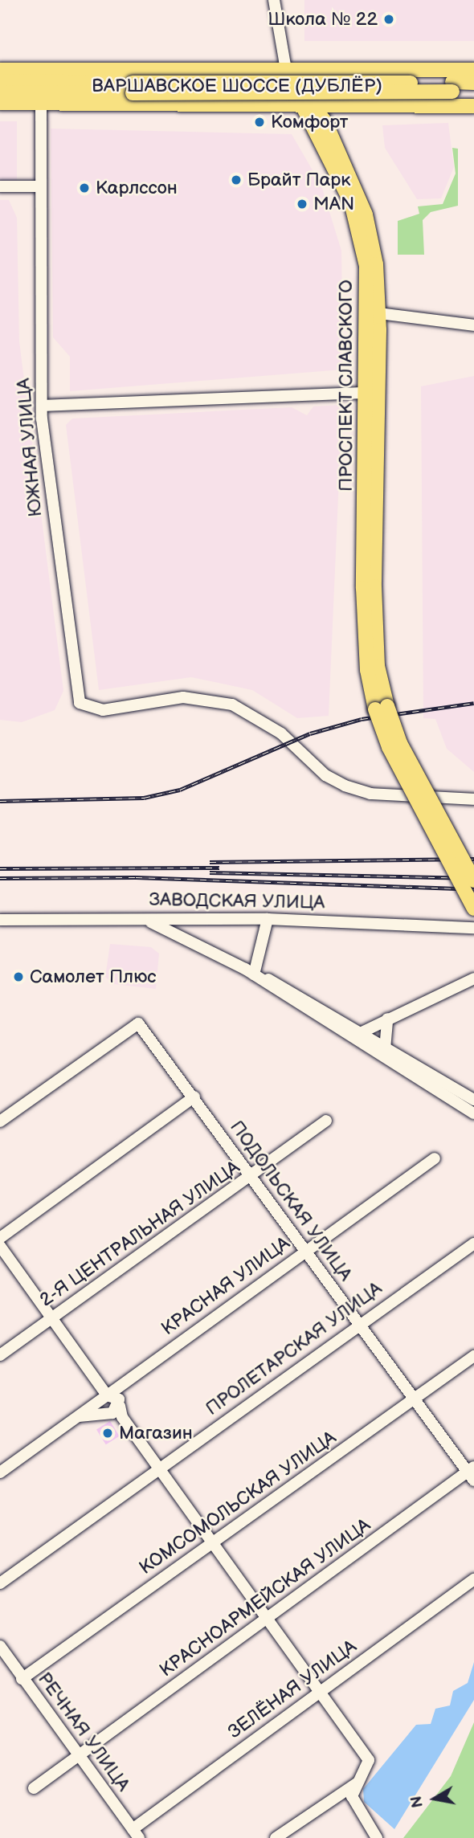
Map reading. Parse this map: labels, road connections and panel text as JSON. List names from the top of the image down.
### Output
{
  "streets": {
    "main road": ["ВАРШАВСКОЕ ШОССЕ (ДУБЛЁР)", "ПРОСПЕКТ СЛАВСКОГО"],
    "street": [
      "ЮЖНАЯ УЛИЦА",
      "ЗАВОДСКАЯ УЛИЦА",
      "ПОДОЛЬСКАЯ УЛИЦА",
      "2-Я ЦЕНТРАЛЬНАЯ УЛИЦА",
      "КРАСНАЯ УЛИЦА",
      "ПРОЛЕТАРСКАЯ УЛИЦА",
      "КОМСОМОЛЬСКАЯ УЛИЦА",
      "КРАСНОАРМЕЙСКАЯ УЛИЦА",
      "ЗЕЛЁНАЯ УЛИЦА",
      "РЕЧНАЯ УЛИЦА"
    ]
  },
  "crossings": [
    ["ВАРШАВСКОЕ ШОССЕ (ДУБЛЁР)", "ПРОСПЕКТ СЛАВСКОГО"],
    ["ВАРШАВСКОЕ ШОССЕ (ДУБЛЁР)", "ЮЖНАЯ УЛИЦА"],
    ["ПОДОЛЬСКАЯ УЛИЦА", "2-Я ЦЕНТРАЛЬНАЯ УЛИЦА"],
    ["ПОДОЛЬСКАЯ УЛИЦА", "КРАСНАЯ УЛИЦА"],
    ["ПОДОЛЬСКАЯ УЛИЦА", "ПРОЛЕТАРСКАЯ УЛИЦА"],
    ["ПОДОЛЬСКАЯ УЛИЦА", "КОМСОМОЛЬСКАЯ УЛИЦА"],
    ["ПОДОЛЬСКАЯ УЛИЦА", "КРАСНОАРМЕЙСКАЯ УЛИЦА"],
    ["КОМСОМОЛЬСКАЯ УЛИЦА", "РЕЧНАЯ УЛИЦА"],
    ["КРАСНОАРМЕЙСКАЯ УЛИЦА", "РЕЧНАЯ УЛИЦА"],
    ["ЗЕЛЁНАЯ УЛИЦА", "РЕЧНАЯ УЛИЦА"]
  ],
  "places": [
    "Школа № 22",
    "Комфорт",
    "Брайт Парк",
    "Карлссон",
    "MAN",
    "Самолет Плюс",
    "Магазин"
  ],
  "north": "left"
}
